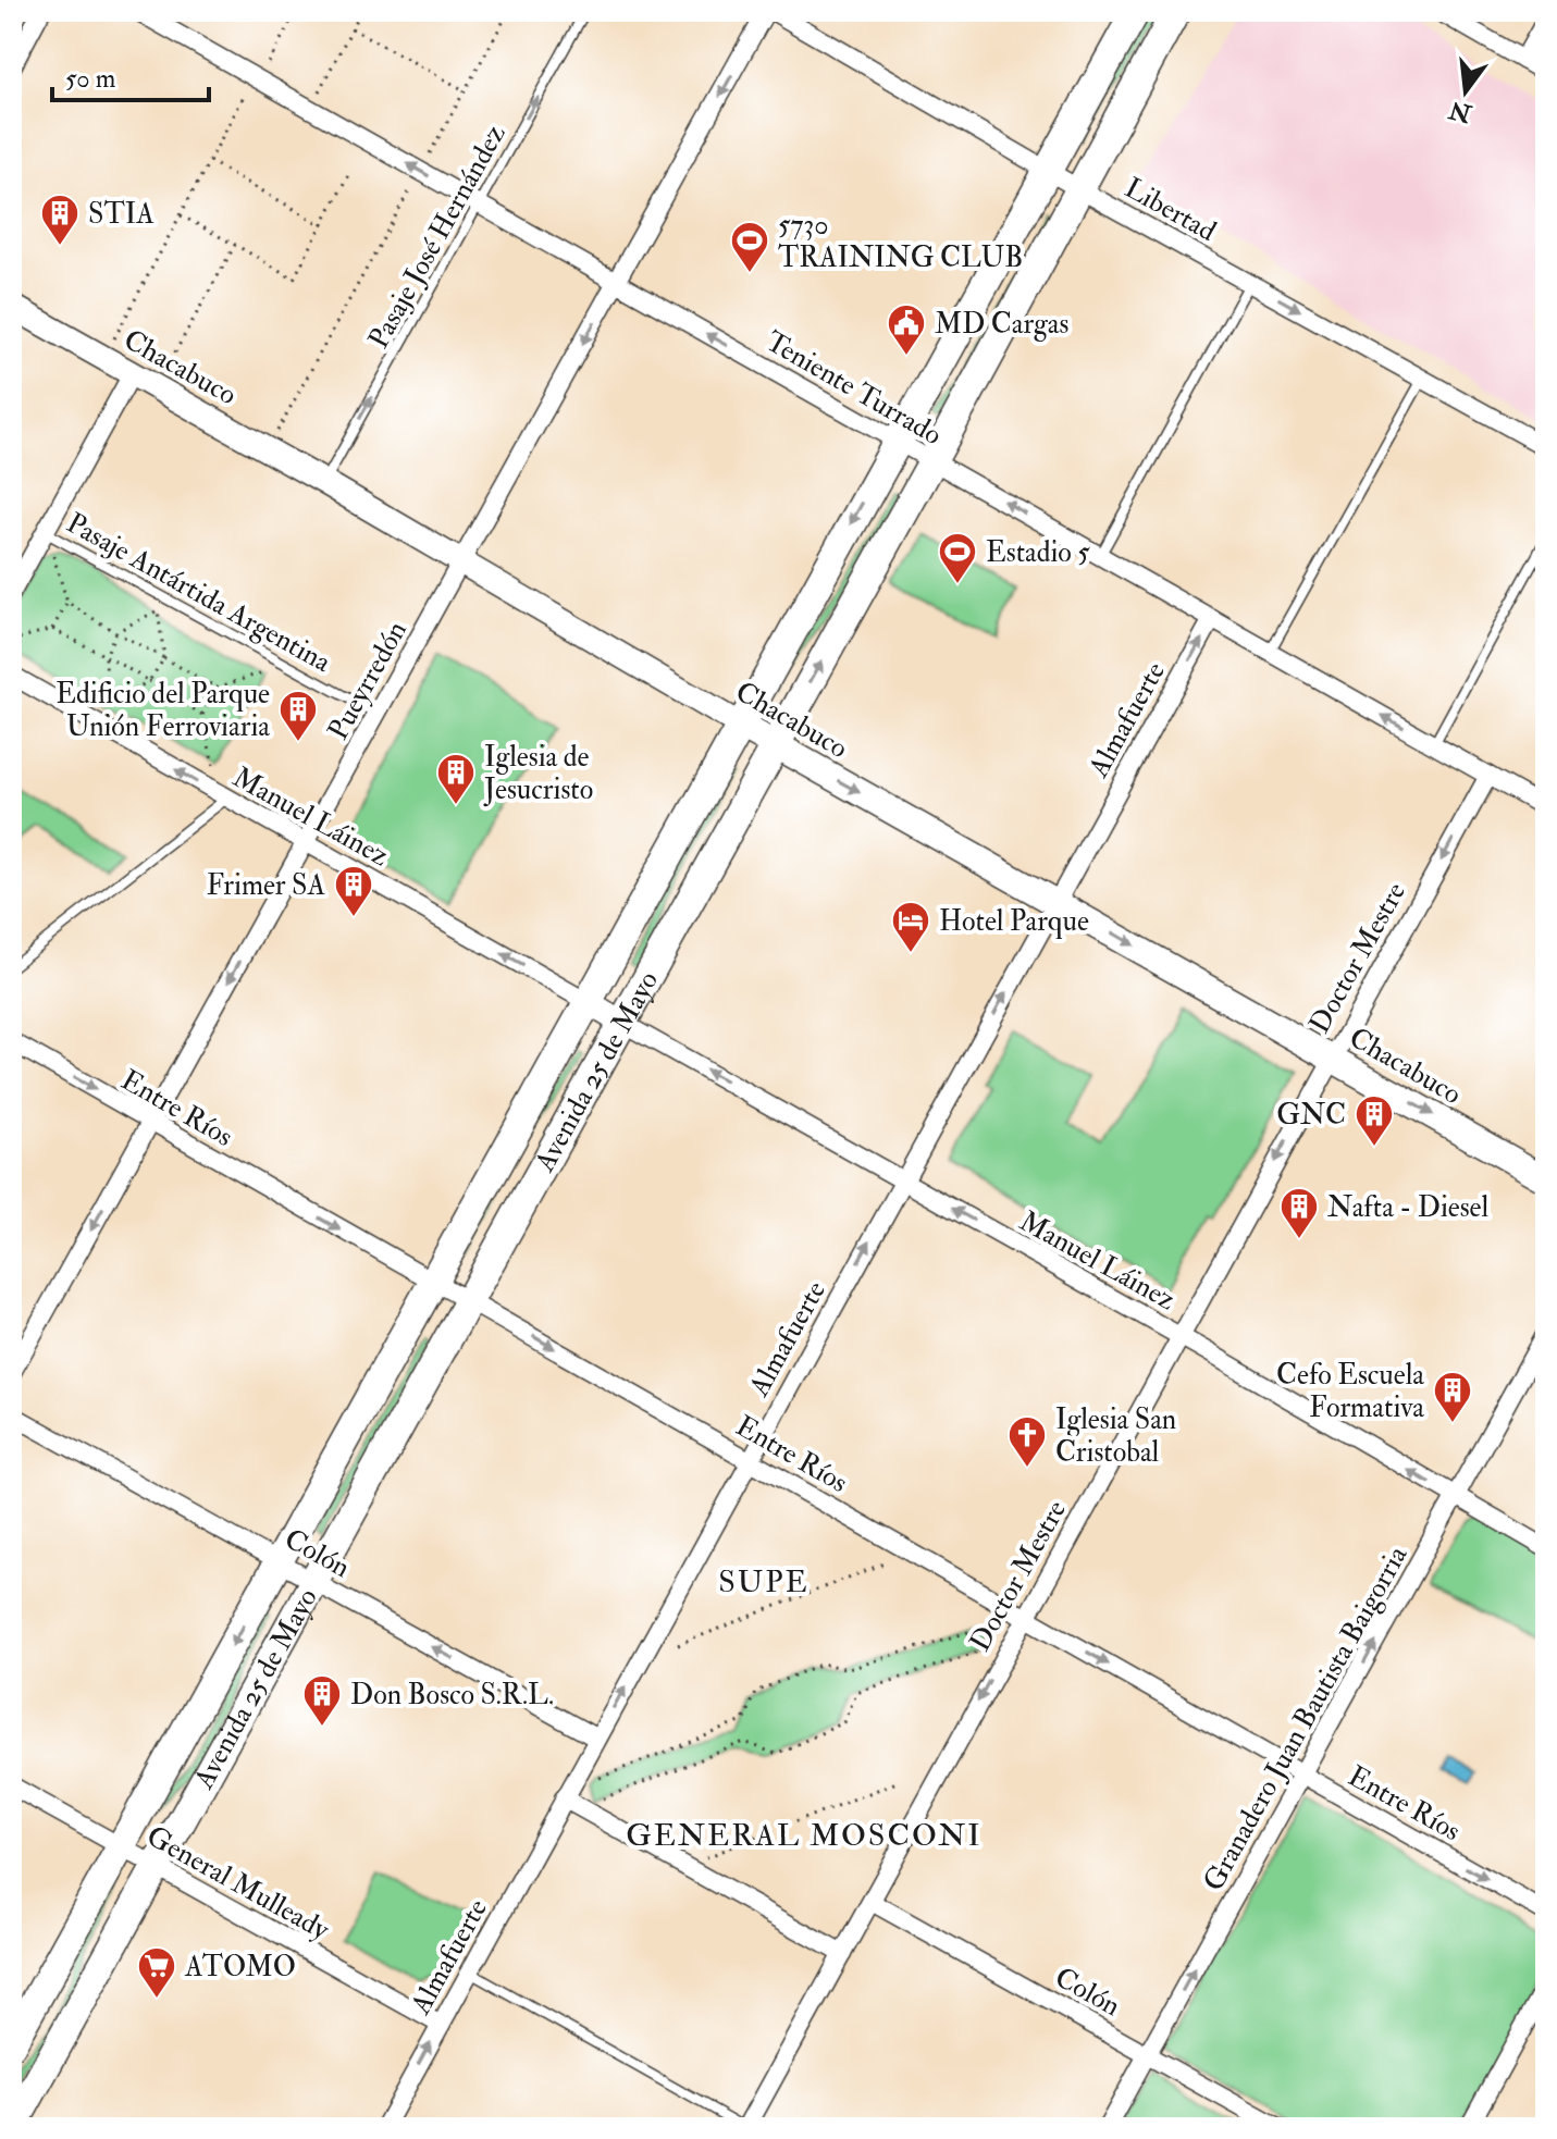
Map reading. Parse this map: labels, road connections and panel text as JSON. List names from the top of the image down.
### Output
{
  "streets": {
    "main road": ["Chacabuco", "Avenida 25 de Mayo"],
    "street": [
      "Libertad",
      "Teniente Turrado",
      "Pueyrredón",
      "Almafuerte",
      "Manuel Láinez",
      "Doctor Mestre",
      "Entre Ríos",
      "Colón",
      "Granadero Juan Bautista Baigorria",
      "General Mulleady"
    ],
    "lane": ["Pasaje José Hernández", "Pasaje Antártida Argentina"]
  },
  "crossings": [
    ["Libertad", "Pueyrredón"],
    ["Libertad", "Avenida 25 de Mayo"],
    ["Pasaje José Hernández", "Chacabuco"],
    ["Pasaje José Hernández", "Teniente Turrado"],
    ["Chacabuco", "Pueyrredón"],
    ["Chacabuco", "Almafuerte"],
    ["Chacabuco", "Doctor Mestre"],
    ["Chacabuco", "Avenida 25 de Mayo"],
    ["Teniente Turrado", "Pueyrredón"],
    ["Teniente Turrado", "Almafuerte"],
    ["Teniente Turrado", "Doctor Mestre"],
    ["Teniente Turrado", "Avenida 25 de Mayo"],
    ["Pasaje Antártida Argentina", "Pueyrredón"],
    ["Pueyrredón", "Manuel Láinez"],
    ["Pueyrredón", "Entre Ríos"],
    ["Almafuerte", "Manuel Láinez"],
    ["Almafuerte", "Entre Ríos"],
    ["Almafuerte", "Colón"],
    ["Almafuerte", "General Mulleady"],
    ["Manuel Láinez", "Doctor Mestre"],
    ["Manuel Láinez", "Avenida 25 de Mayo"],
    ["Manuel Láinez", "Granadero Juan Bautista Baigorria"],
    ["Doctor Mestre", "Entre Ríos"],
    ["Doctor Mestre", "Colón"],
    ["Avenida 25 de Mayo", "Entre Ríos"],
    ["Avenida 25 de Mayo", "Colón"],
    ["Avenida 25 de Mayo", "General Mulleady"],
    ["Entre Ríos", "Granadero Juan Bautista Baigorria"],
    ["Colón", "Granadero Juan Bautista Baigorria"]
  ],
  "one_way": [
    "Pasaje José Hernández",
    "Chacabuco",
    "Teniente Turrado",
    "Pueyrredón",
    "Almafuerte",
    "Manuel Láinez",
    "Doctor Mestre",
    "Entre Ríos",
    "Granadero Juan Bautista Baigorria"
  ],
  "districts": ["SUPE", "GENERAL MOSCONI"],
  "places": {
    "building": [
      "STIA",
      "Edificio del Parque Unión Ferroviaria",
      "Iglesia de Jesucristo",
      "Frimer SA",
      "GNC",
      "Nafta - Diesel",
      "Cefo Escuela Formativa",
      "Don Bosco S.R.L."
    ],
    "sports": ["5730 TRAINING CLUB", "Estadio 5"],
    "public building": ["MD Cargas"],
    "hotel": ["Hotel Parque"],
    "church": ["Iglesia San Cristobal"],
    "supermarket": ["ATOMO"]
  },
  "scale_bar": "50 m",
  "north": "bottom"
}
